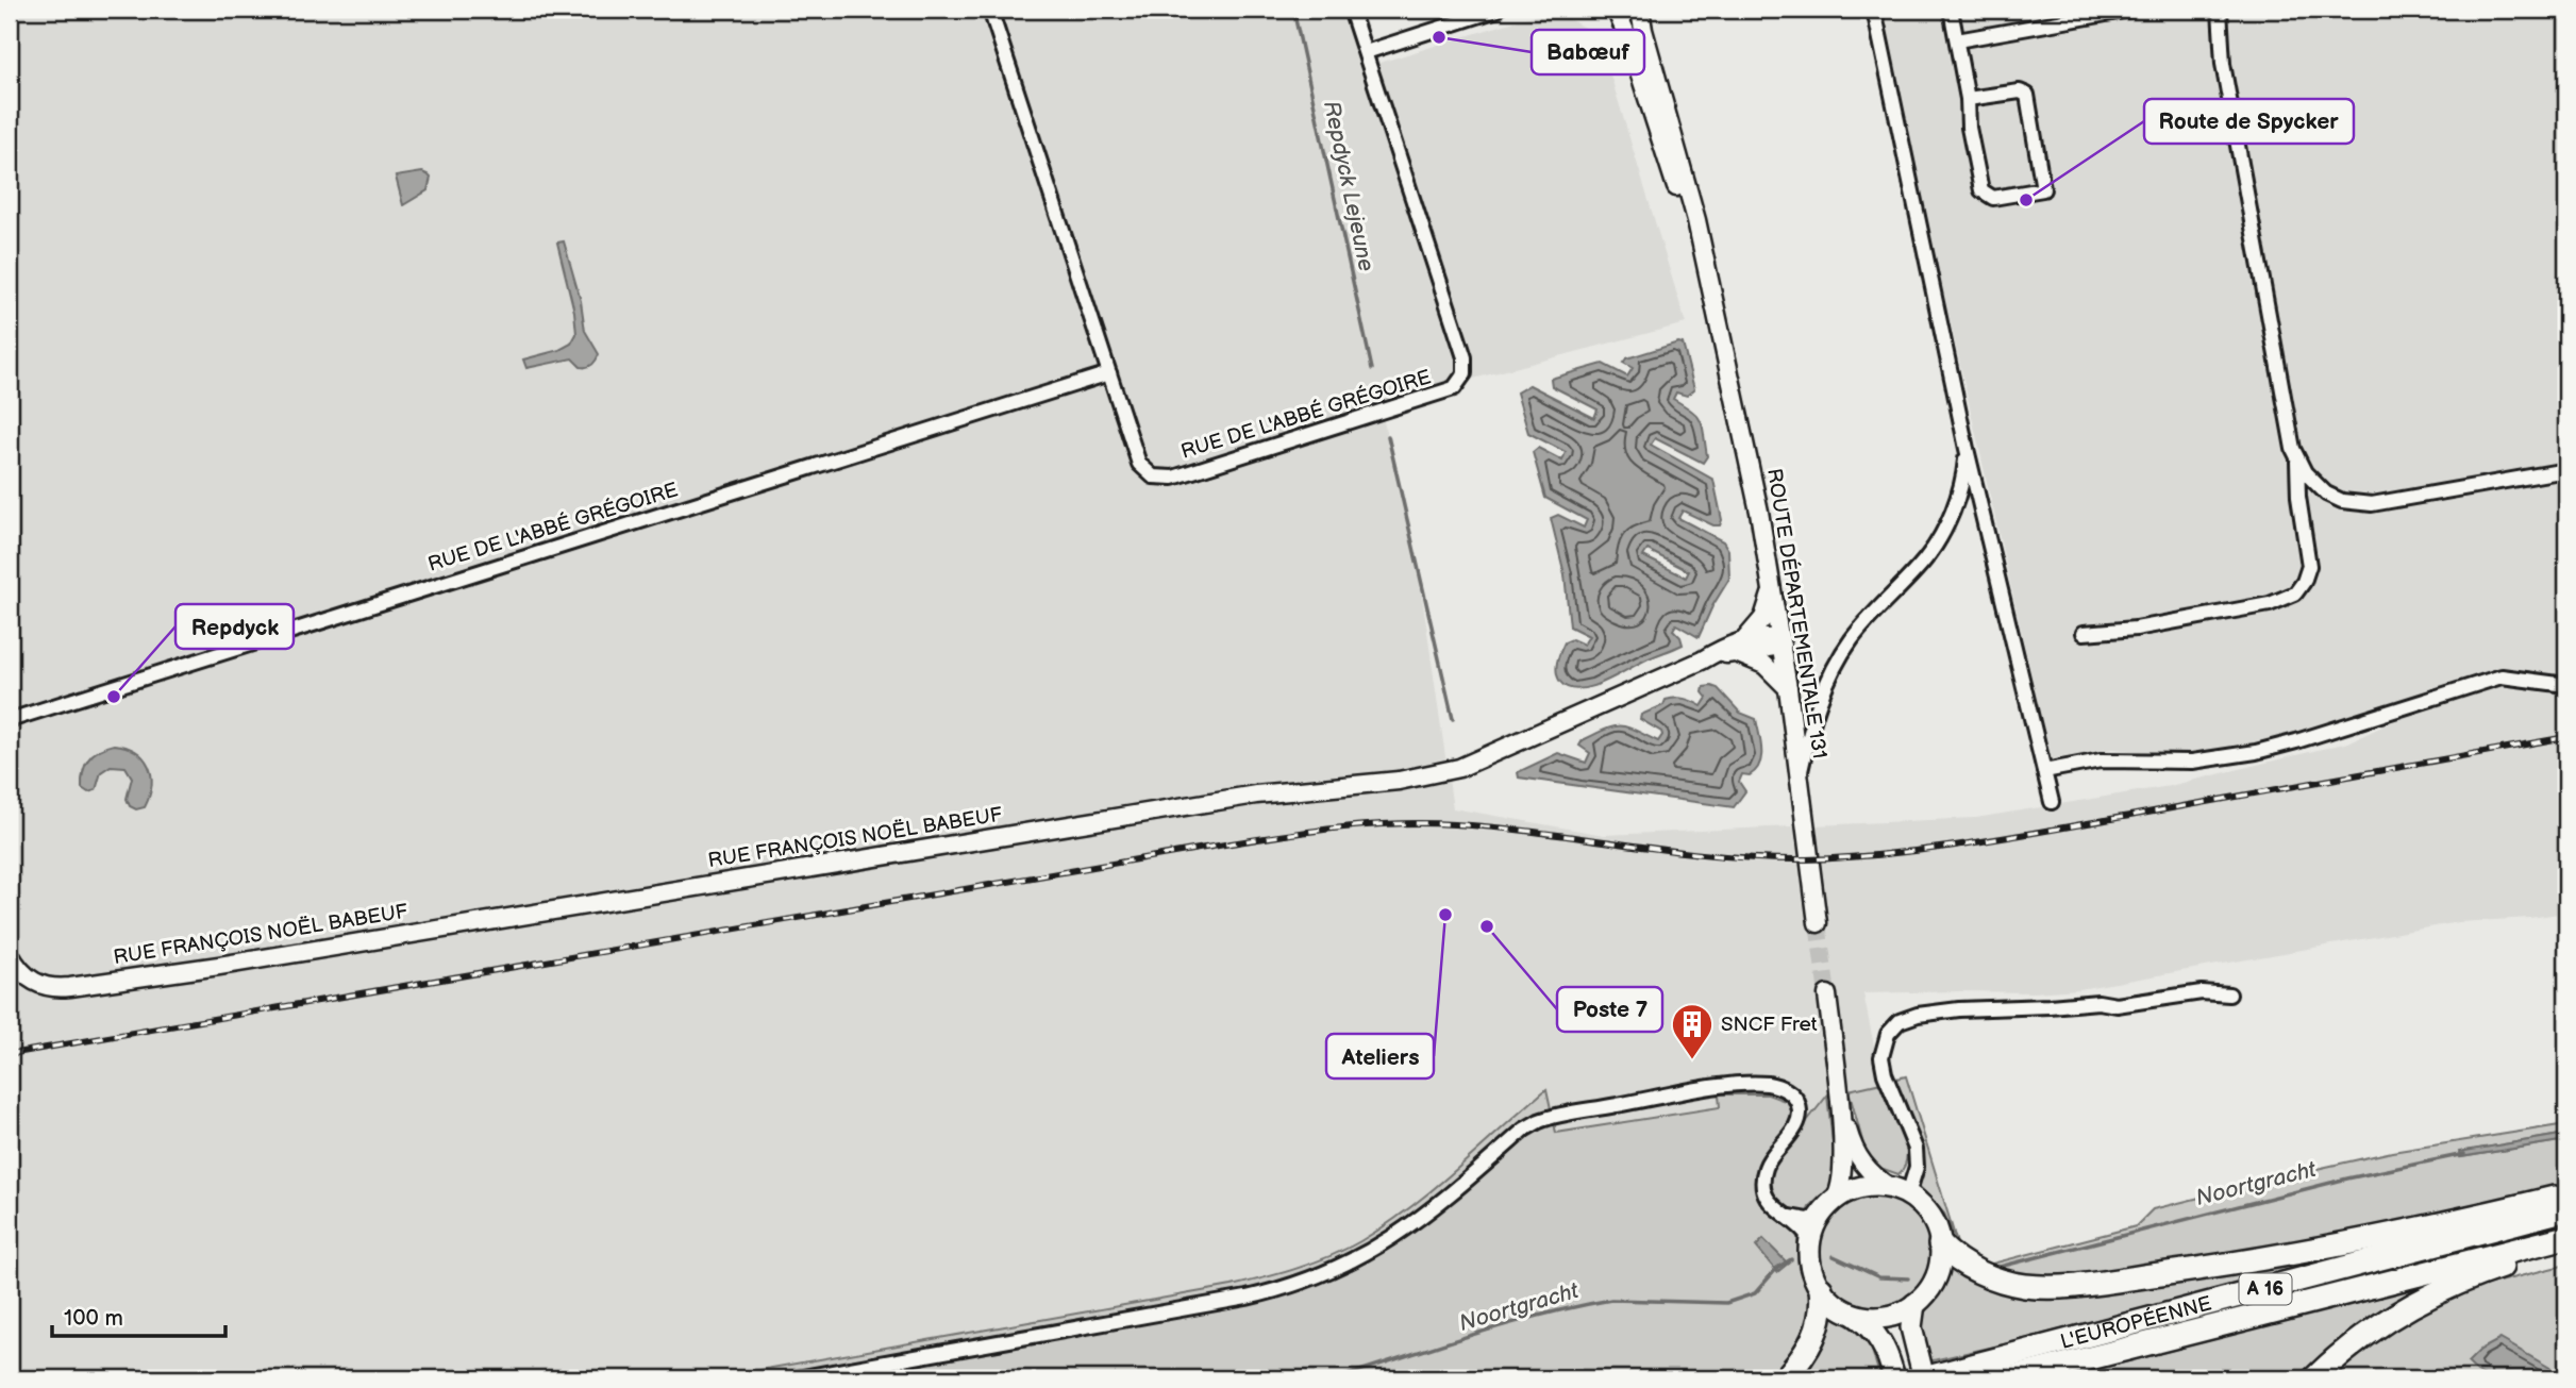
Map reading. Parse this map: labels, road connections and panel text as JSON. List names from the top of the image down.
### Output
{
  "streets": {
    "highway": ["A 16", "L'EUROPÉENNE"],
    "street": ["RUE DE L'ABBÉ GRÉGOIRE", "ROUTE DÉPARTEMENTALE 131", "RUE FRANÇOIS NOËL BABEUF"]
  },
  "crossings": [
    ["ROUTE DÉPARTEMENTALE 131", "RUE FRANÇOIS NOËL BABEUF"]
  ],
  "water": ["Repdyck Lejeune", "Noortgracht"],
  "places": {
    "other": [
      "Babœuf",
      "Route de Spycker",
      "Repdyck",
      "Ateliers",
      "Poste 7"
    ],
    "building": ["SNCF Fret"]
  },
  "scale_bar": "100 m"
}
